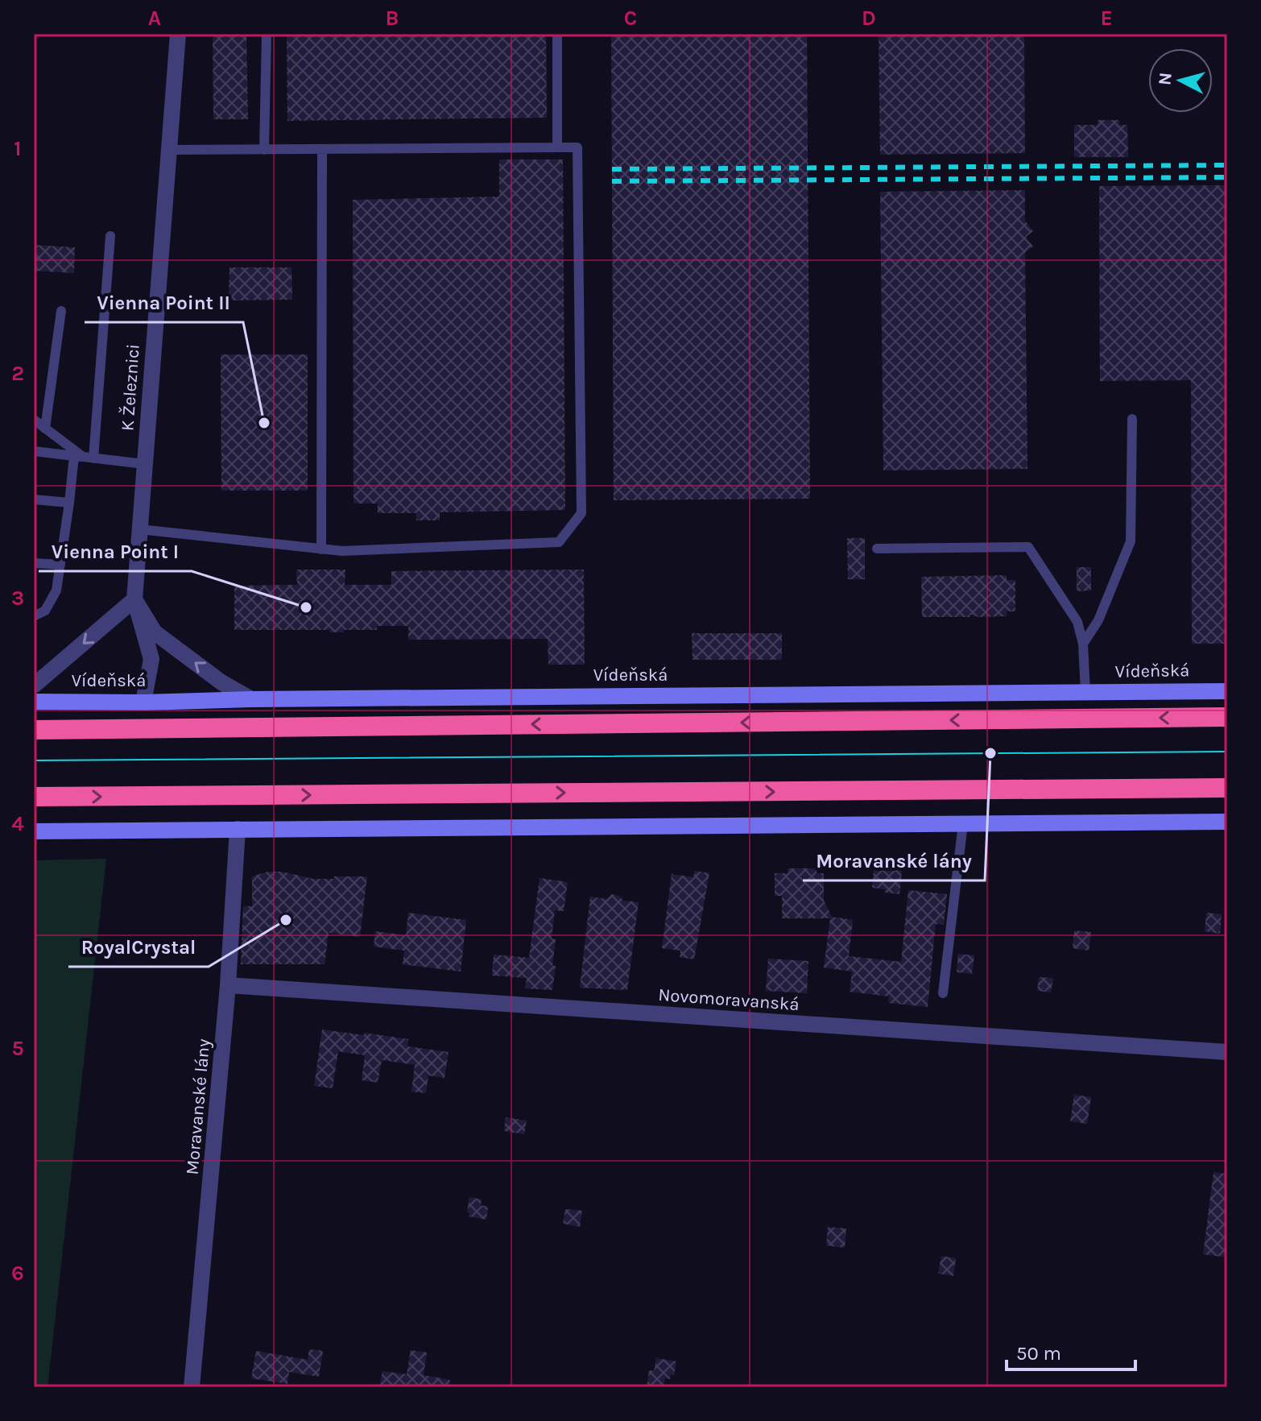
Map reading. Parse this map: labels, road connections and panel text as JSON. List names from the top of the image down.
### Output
{
  "streets": {
    "street": [
      "K Železnici",
      "Vídeňská",
      "Novomoravanská",
      "Moravanské lány"
    ]
  },
  "crossings": [
    ["K Železnici", "Vídeňská"],
    ["Novomoravanská", "Moravanské lány"]
  ],
  "places": [
    "Vienna Point II",
    "Vienna Point I",
    "Moravanské lány",
    "RoyalCrystal"
  ],
  "scale_bar": "50 m",
  "north": "left",
  "grid": {
    "columns": [
      "A",
      "B",
      "C",
      "D",
      "E"
    ],
    "rows": [
      "1",
      "2",
      "3",
      "4",
      "5",
      "6"
    ]
  }
}
